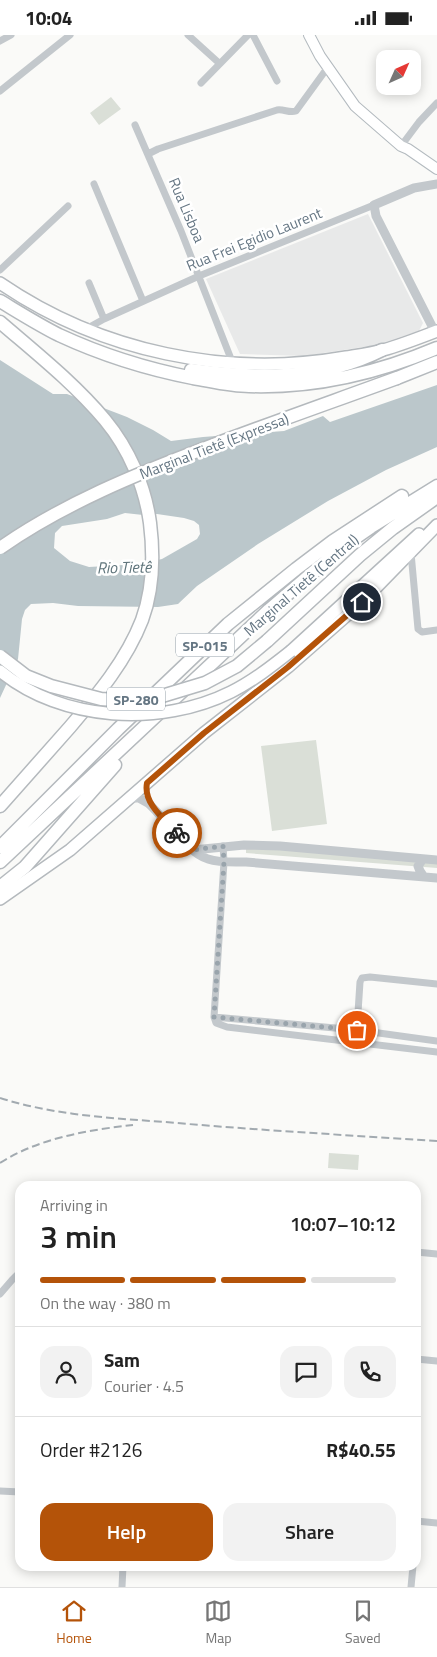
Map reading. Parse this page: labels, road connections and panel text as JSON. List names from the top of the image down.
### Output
{
  "streets": {
    "highway": [
      "Marginal Tietê (Expressa)",
      "Marginal Tietê (Central)",
      "SP-015",
      "SP-280"
    ],
    "street": ["Rua Lisboa", "Rua Frei Egidio Laurent"]
  },
  "crossings": [
    ["Rua Lisboa", "Rua Frei Egidio Laurent"]
  ],
  "water": ["Rio Tietê"],
  "north": "top right",
  "page": {
    "status": "10:04",
    "heading": ["3 min", "Arriving in", "10:07–10:12"],
    "panel": [
      "Sam",
      "Courier · 4.5",
      "Order #2126",
      "R$40.55"
    ],
    "bar": "On the way · 380 m",
    "buttons": ["Help", "Share"],
    "tabs": ["Home", "Map", "Saved"]
  }
}
